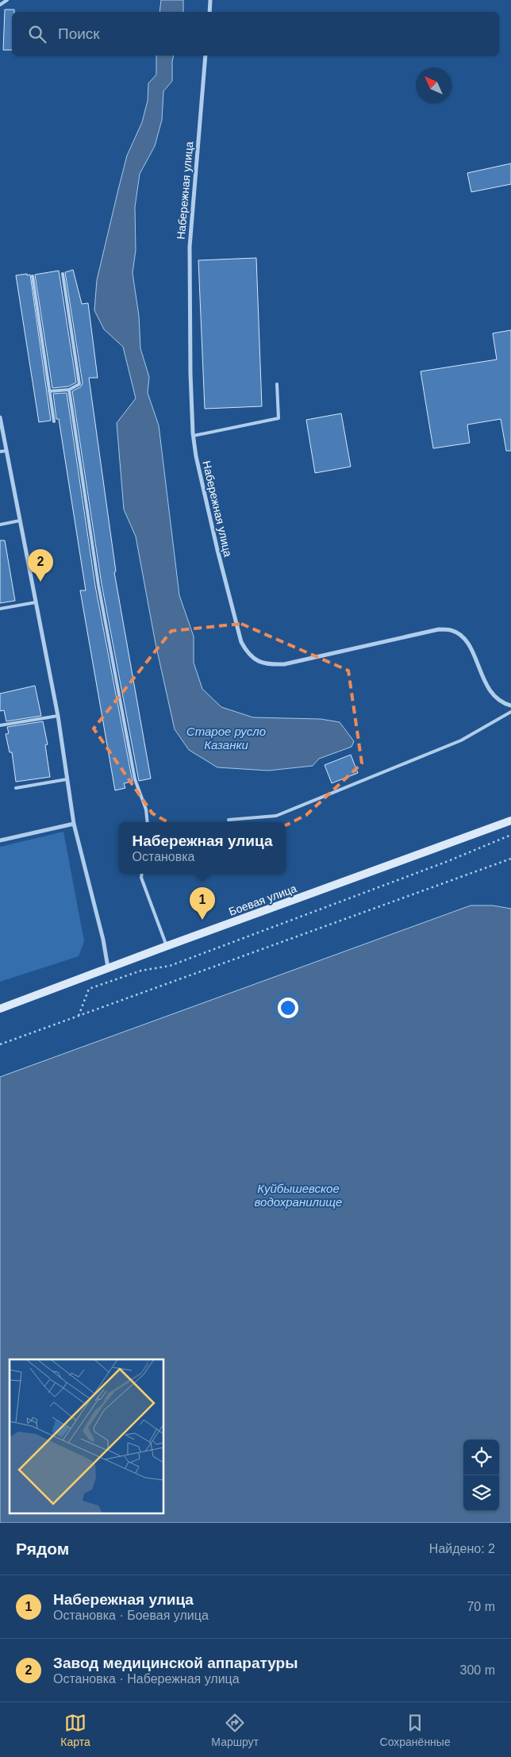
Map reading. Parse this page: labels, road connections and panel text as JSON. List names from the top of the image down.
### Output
{
  "streets": {
    "main road": ["Боевая улица"],
    "street": ["Набережная улица"]
  },
  "water": ["Старое русло Казанки", "Куйбышевское водохранилище"],
  "north": "top left",
  "page": {
    "search": "Поиск",
    "pins": ["2", "1"],
    "popup": ["Набережная улица", "Остановка"],
    "heading": ["Рядом", "Найдено: 2"],
    "list": [
      {
        "mark": "1",
        "name": "Набережная улица",
        "note": "Остановка · Боевая улица",
        "value": "70 m"
      },
      {
        "mark": "2",
        "name": "Завод медицинской аппаратуры",
        "note": "Остановка · Набережная улица",
        "value": "300 m"
      }
    ],
    "nav": ["Карта", "Маршрут", "Сохранённые"]
  }
}
